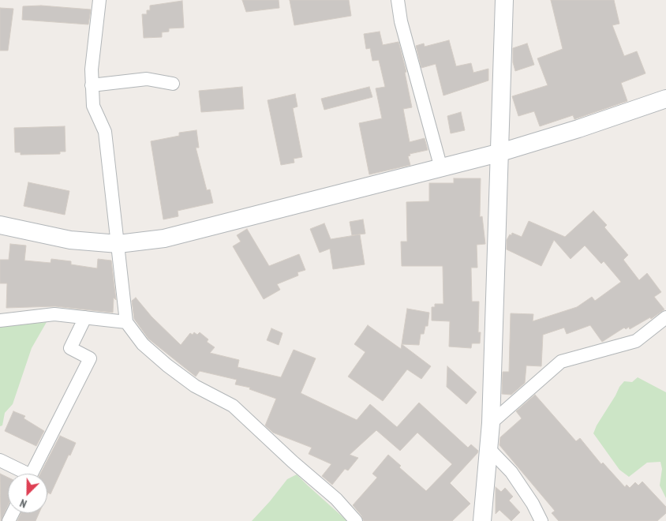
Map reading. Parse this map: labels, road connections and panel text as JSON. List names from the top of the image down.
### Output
{
  "north": "bottom left"
}
